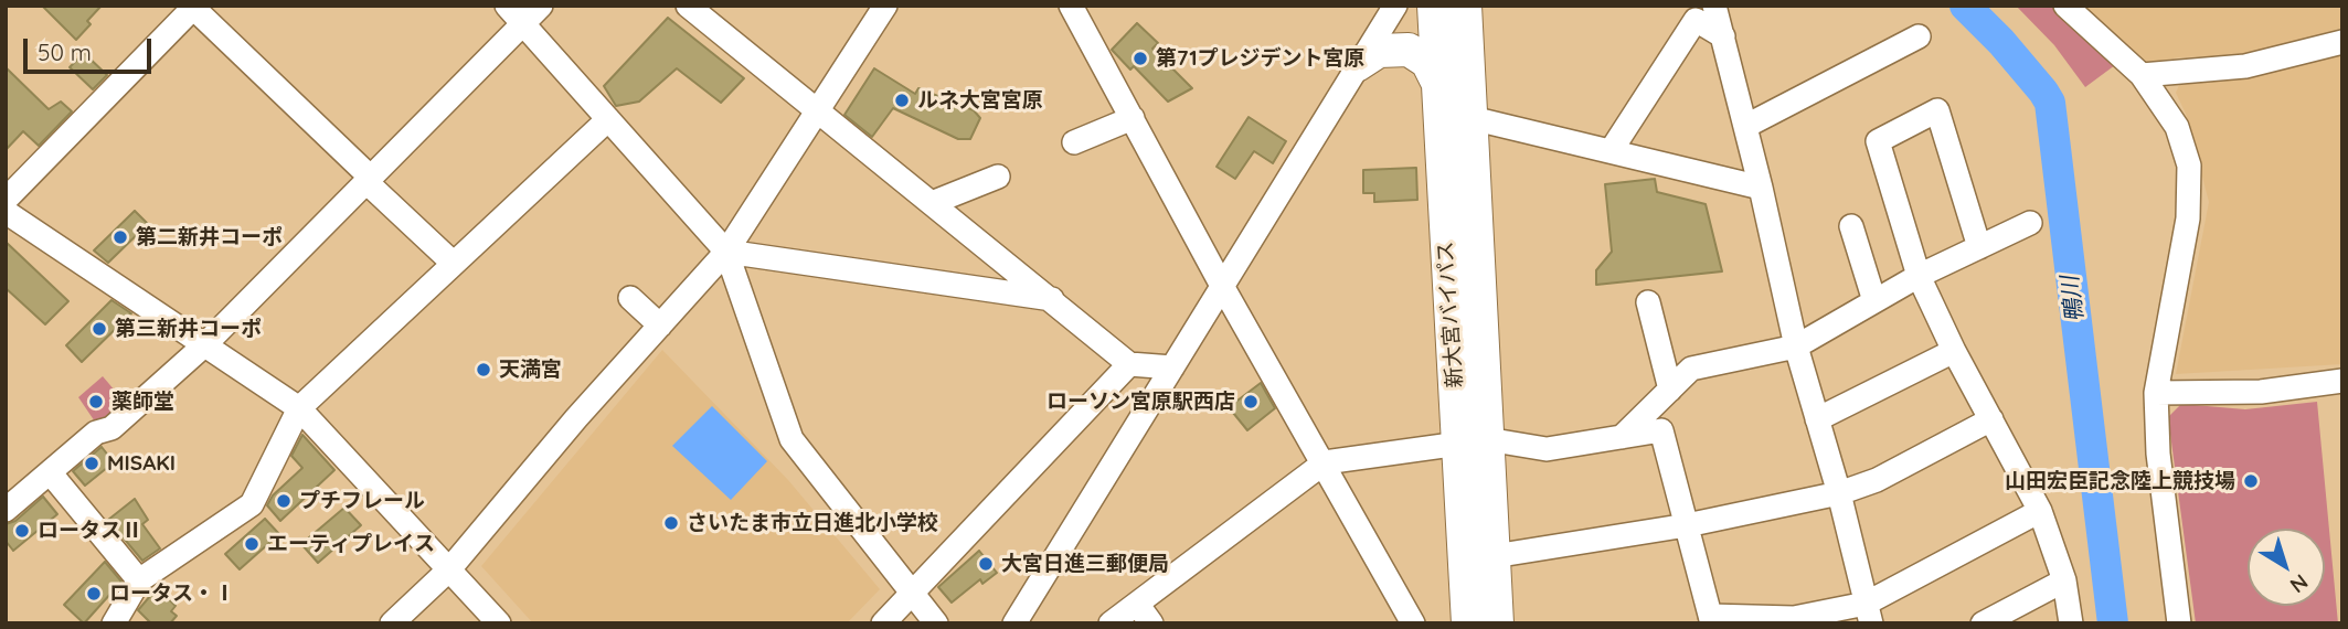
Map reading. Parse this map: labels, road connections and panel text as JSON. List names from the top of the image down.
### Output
{
  "streets": {
    "highway": ["新大宮バイパス"]
  },
  "water": ["鴨川"],
  "places": [
    "第71プレジデント宮原",
    "ルネ大宮宮原",
    "第二新井コーポ",
    "第三新井コーポ",
    "天満宮",
    "薬師堂",
    "ローソン宮原駅西店",
    "MISAKI",
    "山田宏臣記念陸上競技場",
    "プチフレール",
    "さいたま市立日進北小学校",
    "ロータスⅡ",
    "エーティプレイス",
    "大宮日進三郵便局",
    "ロータス・Ⅰ"
  ],
  "scale_bar": "50 m",
  "north": "bottom right"
}
